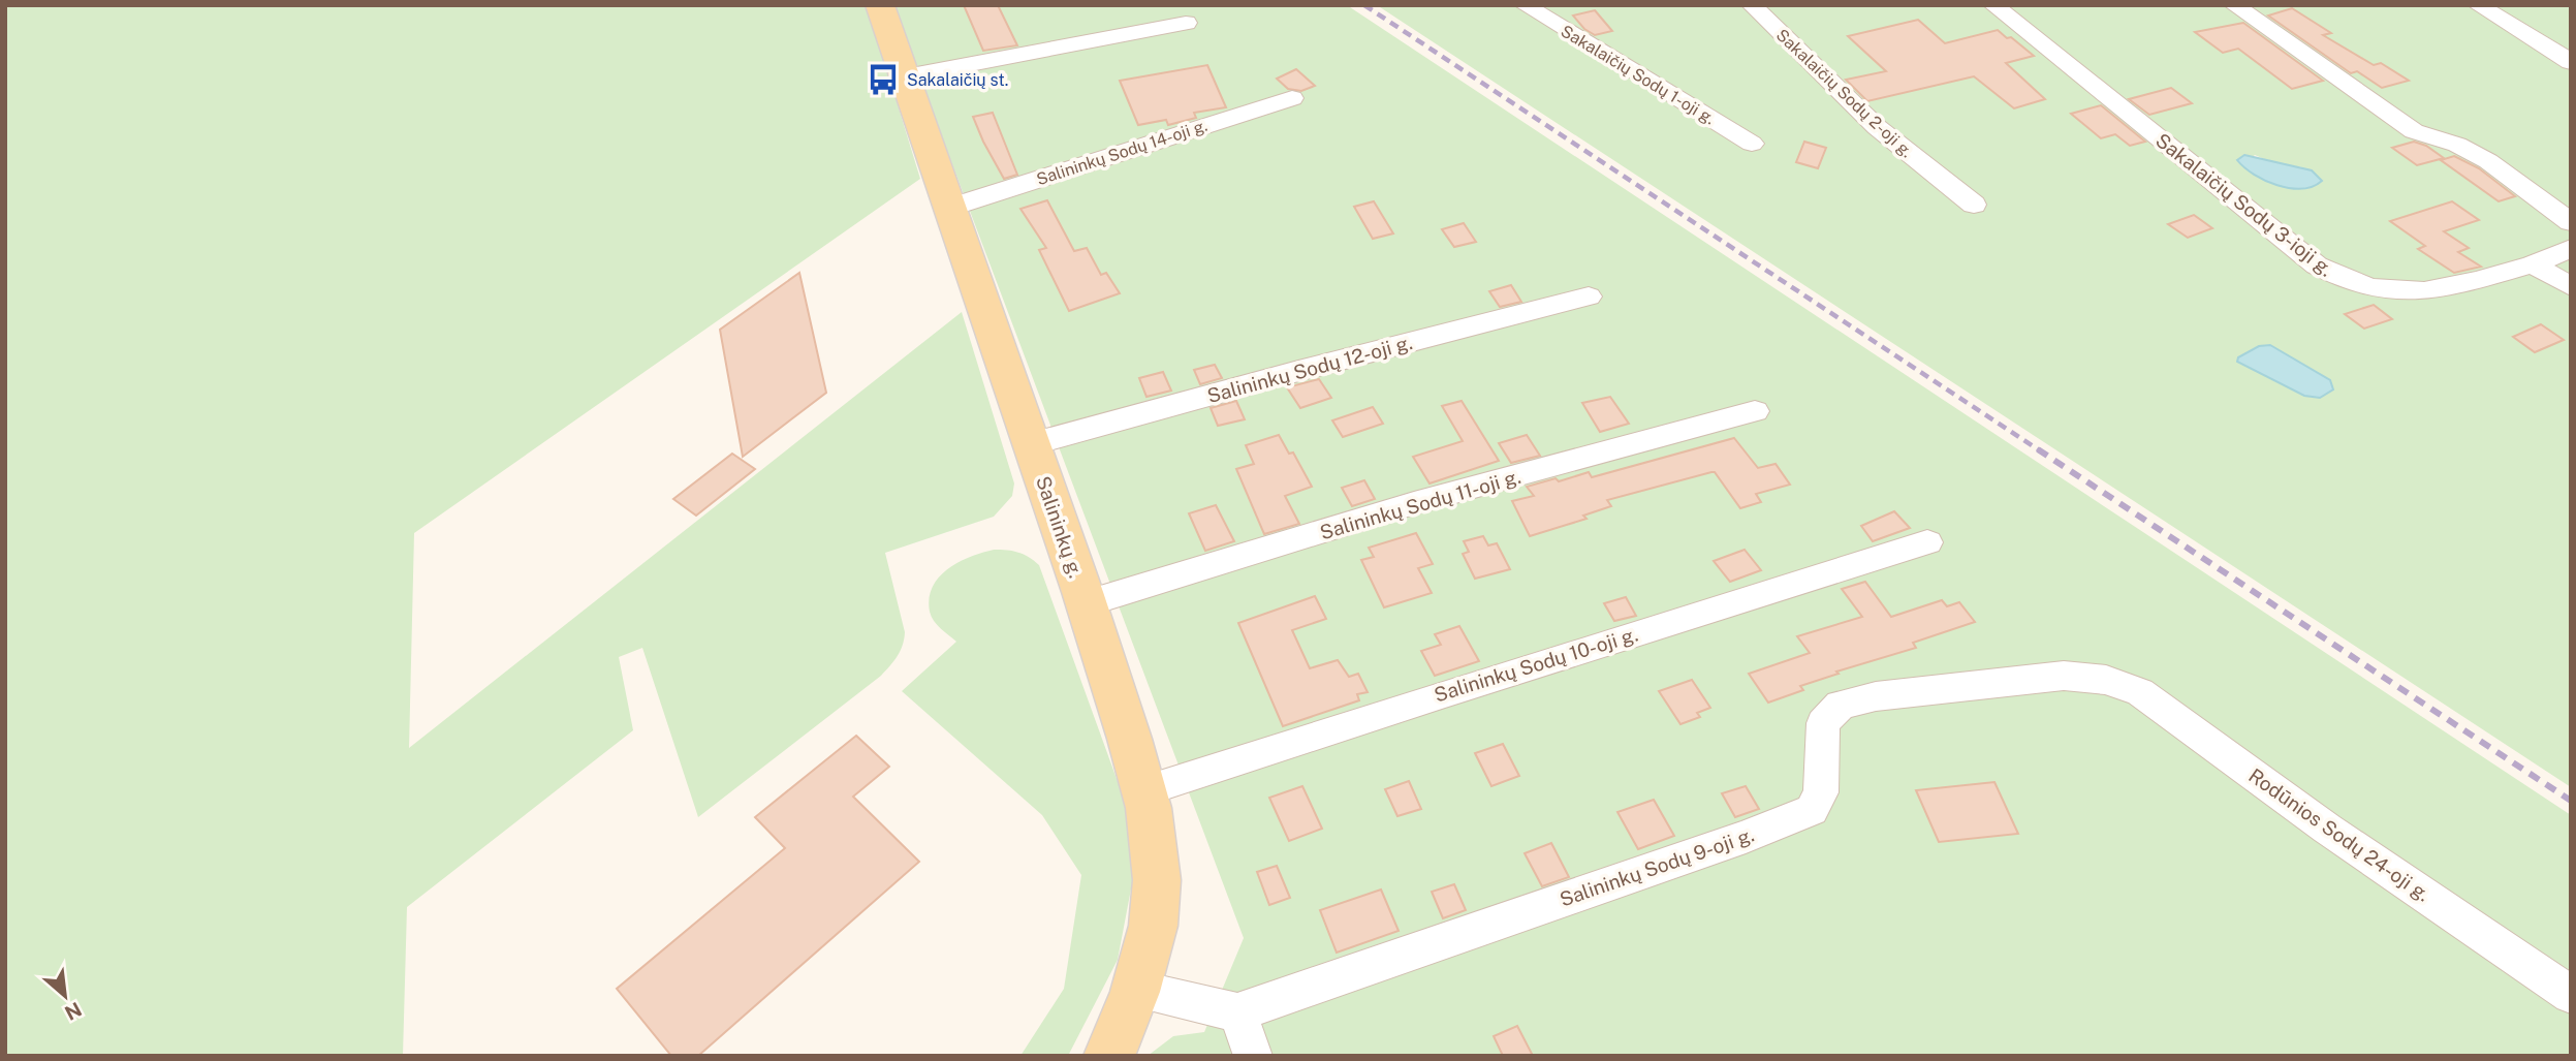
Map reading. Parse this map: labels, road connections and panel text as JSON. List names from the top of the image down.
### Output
{
  "streets": {
    "main road": ["Salininkų g."],
    "street": [
      "Sakalaičių Sodų 1-oji g.",
      "Sakalaičių Sodų 2-oji g.",
      "Salininkų Sodų 14-oji g.",
      "Sakalaičių Sodų 3-ioji g.",
      "Salininkų Sodų 12-oji g.",
      "Salininkų Sodų 11-oji g.",
      "Salininkų Sodų 10-oji g.",
      "Rodūnios Sodų 24-oji g.",
      "Salininkų Sodų 9-oji g."
    ]
  },
  "crossings": [
    ["Salininkų Sodų 14-oji g.", "Salininkų g."],
    ["Salininkų Sodų 12-oji g.", "Salininkų g."],
    ["Salininkų Sodų 11-oji g.", "Salininkų g."],
    ["Salininkų g.", "Salininkų Sodų 10-oji g."],
    ["Rodūnios Sodų 24-oji g.", "Salininkų Sodų 9-oji g."]
  ],
  "places": {
    "bus stop": ["Sakalaičių st."]
  },
  "north": "bottom right"
}
